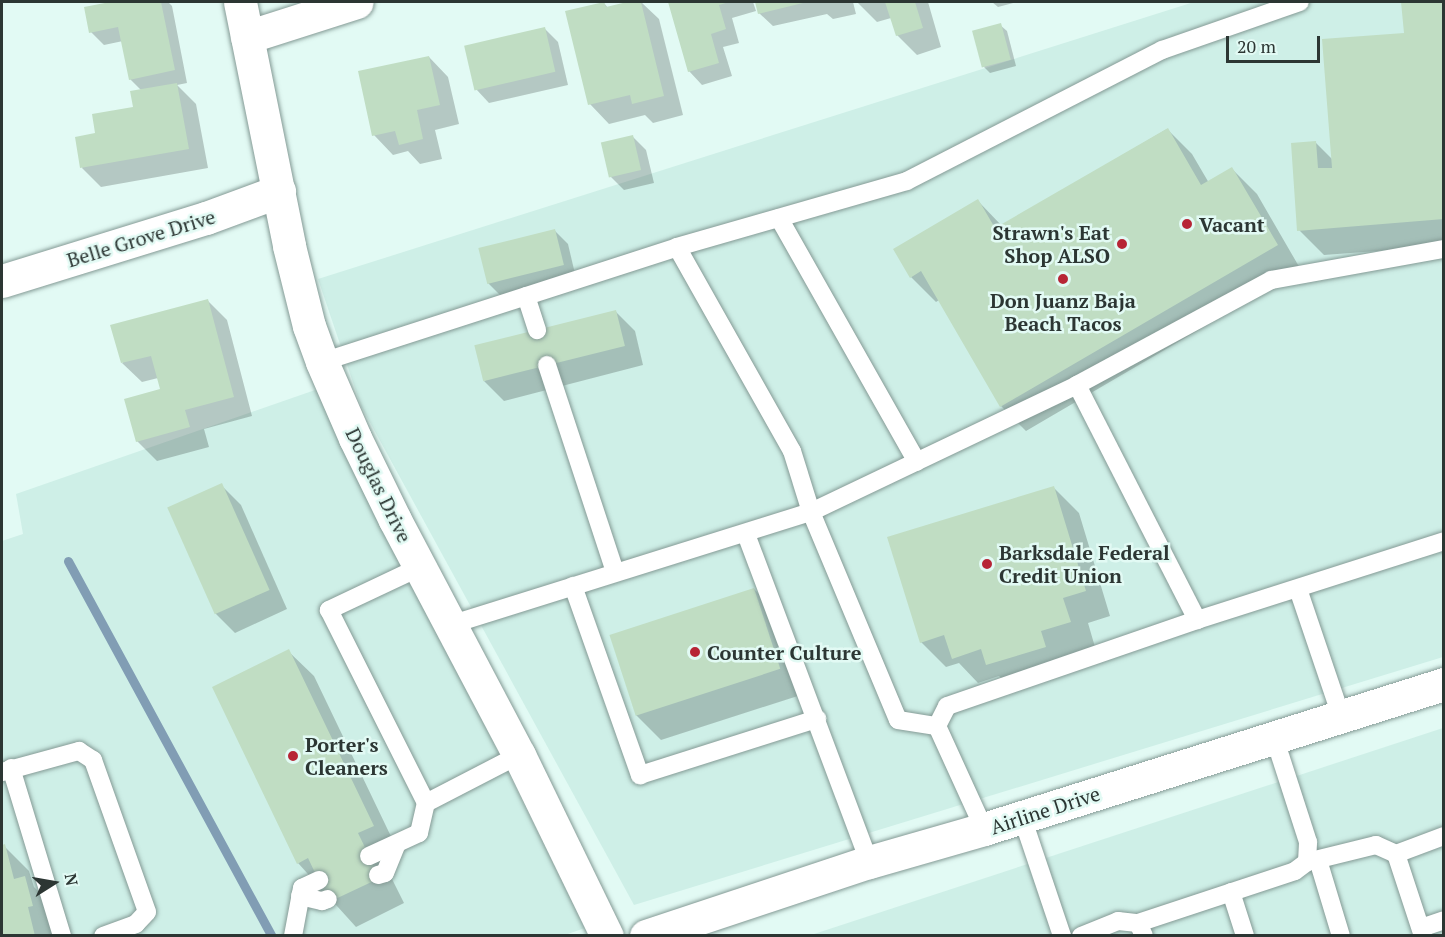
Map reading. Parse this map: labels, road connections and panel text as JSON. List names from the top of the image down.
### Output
{
  "streets": {
    "street": ["Belle Grove Drive", "Douglas Drive", "Airline Drive"]
  },
  "crossings": [
    ["Belle Grove Drive", "Douglas Drive"]
  ],
  "places": [
    "Vacant",
    "Strawn's Eat Shop ALSO",
    "Don Juanz Baja Beach Tacos",
    "Barksdale Federal Credit Union",
    "Counter Culture",
    "Porter's Cleaners"
  ],
  "scale_bar": "20 m",
  "north": "right"
}
